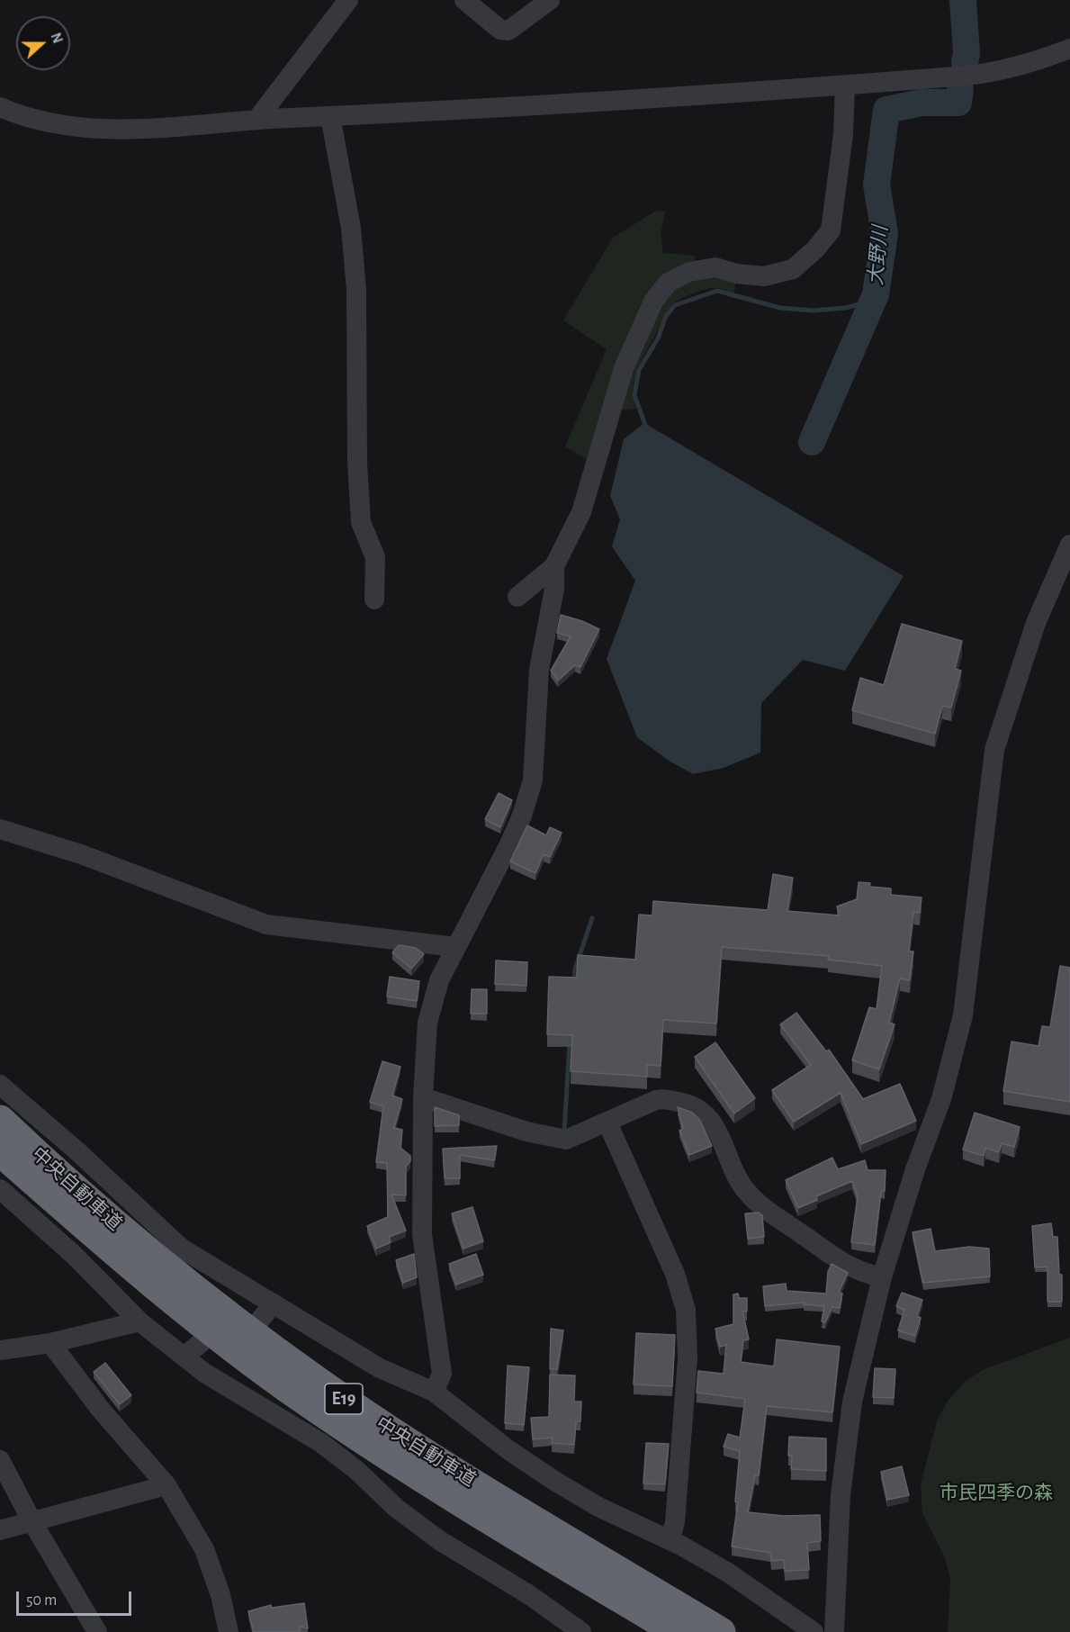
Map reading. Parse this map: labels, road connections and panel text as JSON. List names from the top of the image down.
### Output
{
  "streets": {
    "highway": ["中央自動車道", "E19"]
  },
  "water": ["大野川"],
  "parks": ["市民四季の森"],
  "scale_bar": "50 m",
  "north": "right"
}
